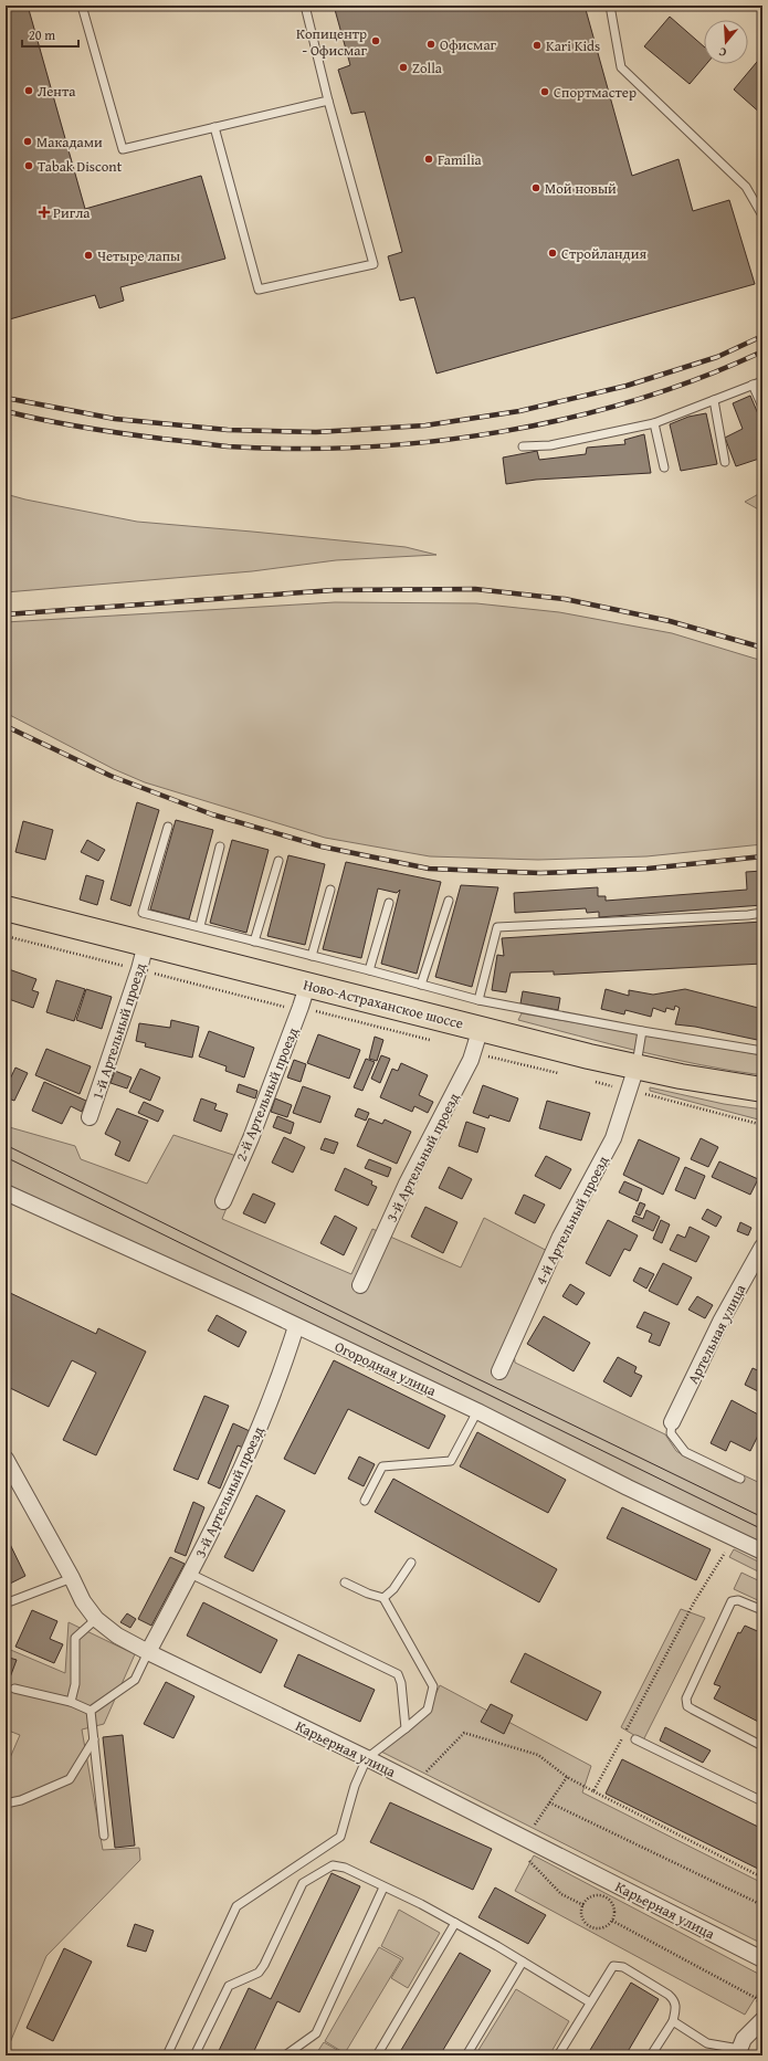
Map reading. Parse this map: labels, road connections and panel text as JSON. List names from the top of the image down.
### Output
{
  "streets": {
    "main road": ["Ново-Астраханское шоссе"],
    "street": [
      "1-й Артельный проезд",
      "2-й Артельный проезд",
      "3-й Артельный проезд",
      "4-й Артельный проезд",
      "Артельная улица",
      "Огородная улица",
      "Карьерная улица"
    ]
  },
  "crossings": [
    ["Ново-Астраханское шоссе", "1-й Артельный проезд"],
    ["Ново-Астраханское шоссе", "2-й Артельный проезд"],
    ["Ново-Астраханское шоссе", "3-й Артельный проезд"],
    ["Ново-Астраханское шоссе", "4-й Артельный проезд"],
    ["3-й Артельный проезд", "Огородная улица"],
    ["3-й Артельный проезд", "Карьерная улица"]
  ],
  "places": {
    "other": [
      "Копицентр - Офисмаг",
      "Офисмаг",
      "Kari Kids",
      "Zolla",
      "Лента",
      "Спортмастер",
      "Макадами",
      "Familia",
      "Tabak Discont",
      "Мой новый",
      "Стройландия",
      "Четыре лапы"
    ],
    "health": ["Ригла"]
  },
  "scale_bar": "20 m",
  "north": "bottom"
}
